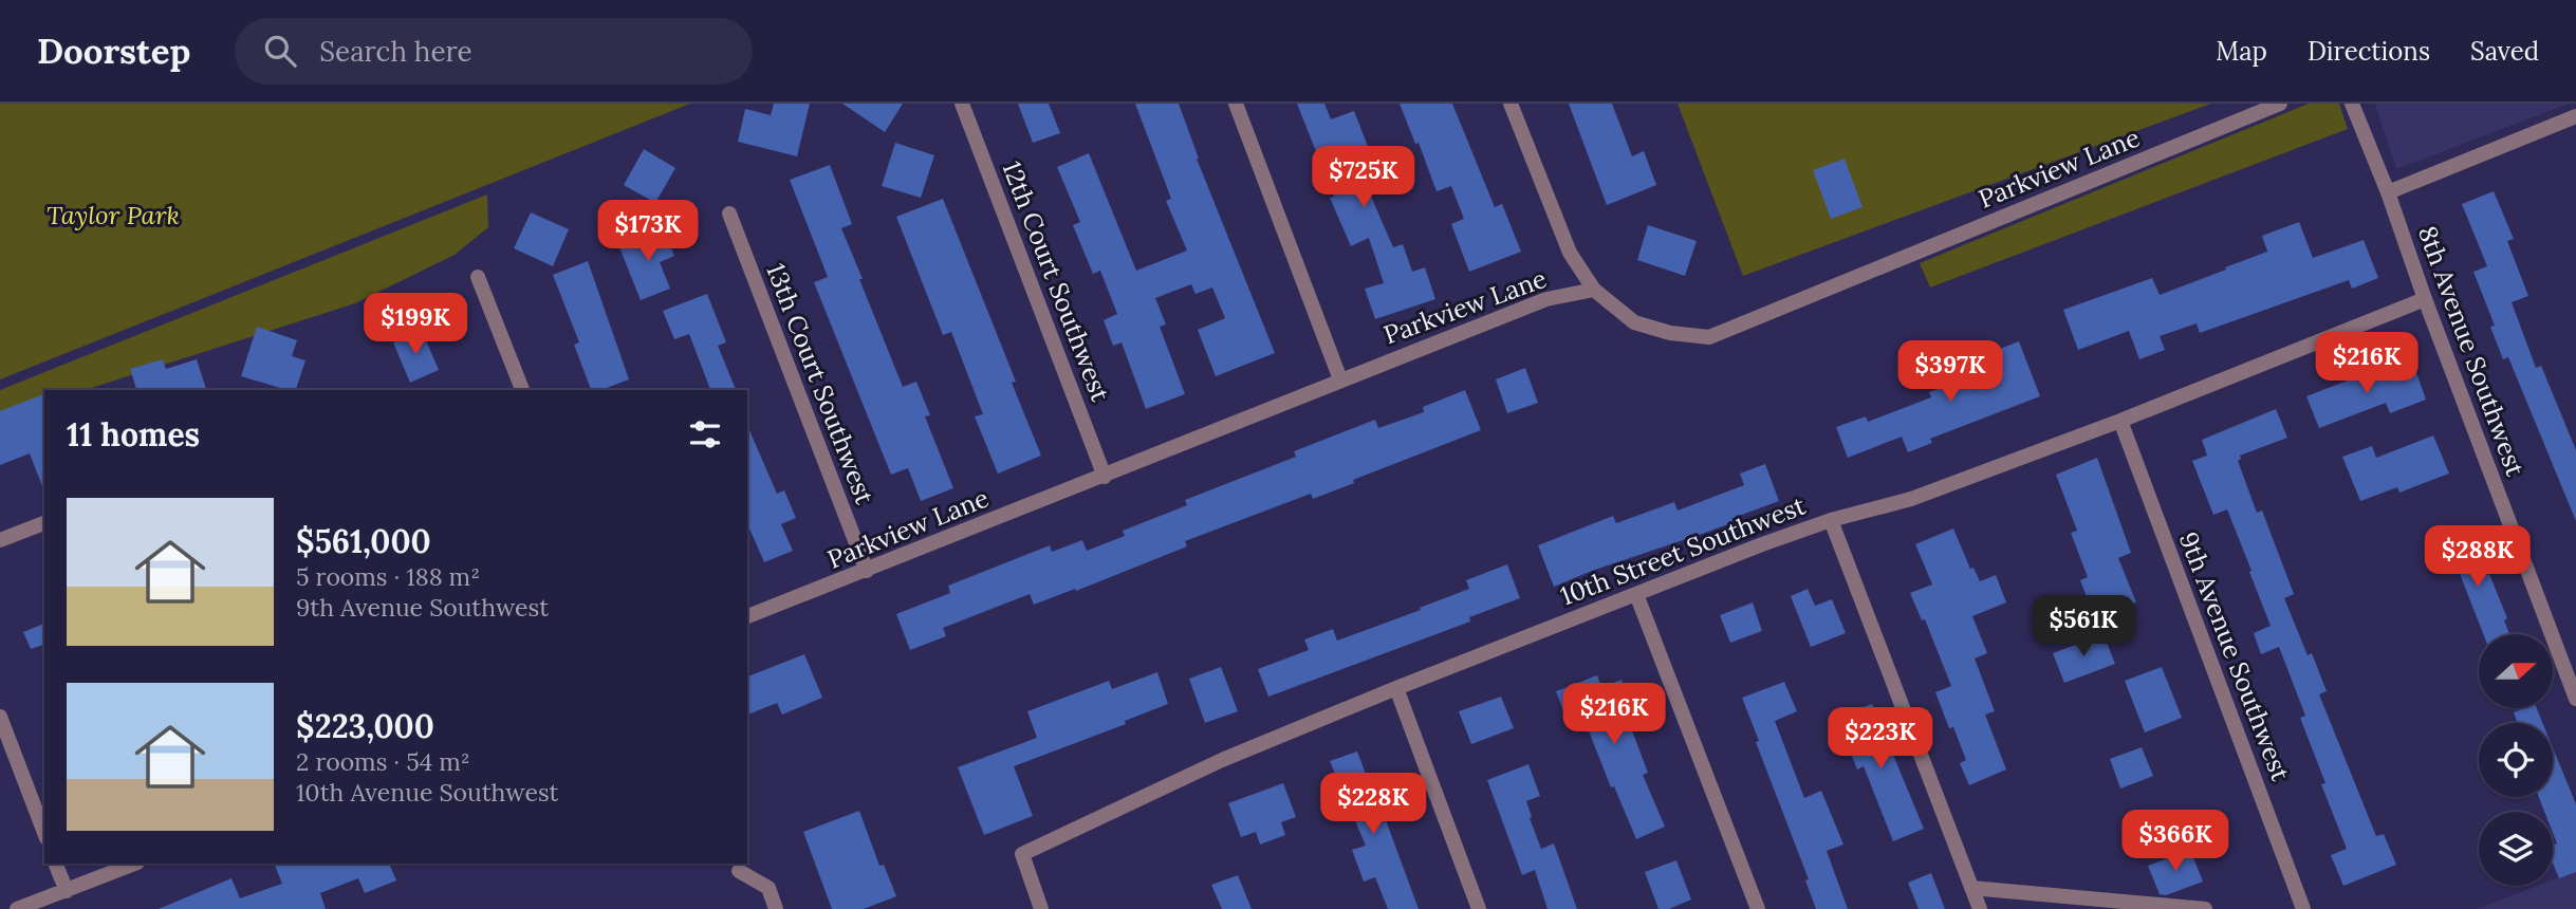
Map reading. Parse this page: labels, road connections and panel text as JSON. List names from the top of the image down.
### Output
{
  "streets": {
    "street": [
      "Parkview Lane",
      "12th Court Southwest",
      "8th Avenue Southwest",
      "13th Court Southwest",
      "10th Street Southwest",
      "9th Avenue Southwest"
    ]
  },
  "crossings": [
    ["Parkview Lane", "12th Court Southwest"],
    ["Parkview Lane", "13th Court Southwest"],
    ["8th Avenue Southwest", "10th Street Southwest"],
    ["10th Street Southwest", "9th Avenue Southwest"]
  ],
  "parks": ["Taylor Park"],
  "north": "right",
  "page": {
    "header": "Doorstep",
    "search": "Search here",
    "nav": ["Map", "Directions", "Saved"],
    "price": [
      "$725K",
      "$173K",
      "$199K",
      "$216K",
      "$397K",
      "$288K",
      "$561K",
      "$216K",
      "$223K",
      "$228K",
      "$366K"
    ],
    "heading": "11 homes",
    "list": [
      {
        "name": "$561,000",
        "note": "5 rooms · 188 m² · 9th Avenue Southwest"
      },
      {
        "name": "$223,000",
        "note": "2 rooms · 54 m² · 10th Avenue Southwest"
      }
    ]
  }
}
